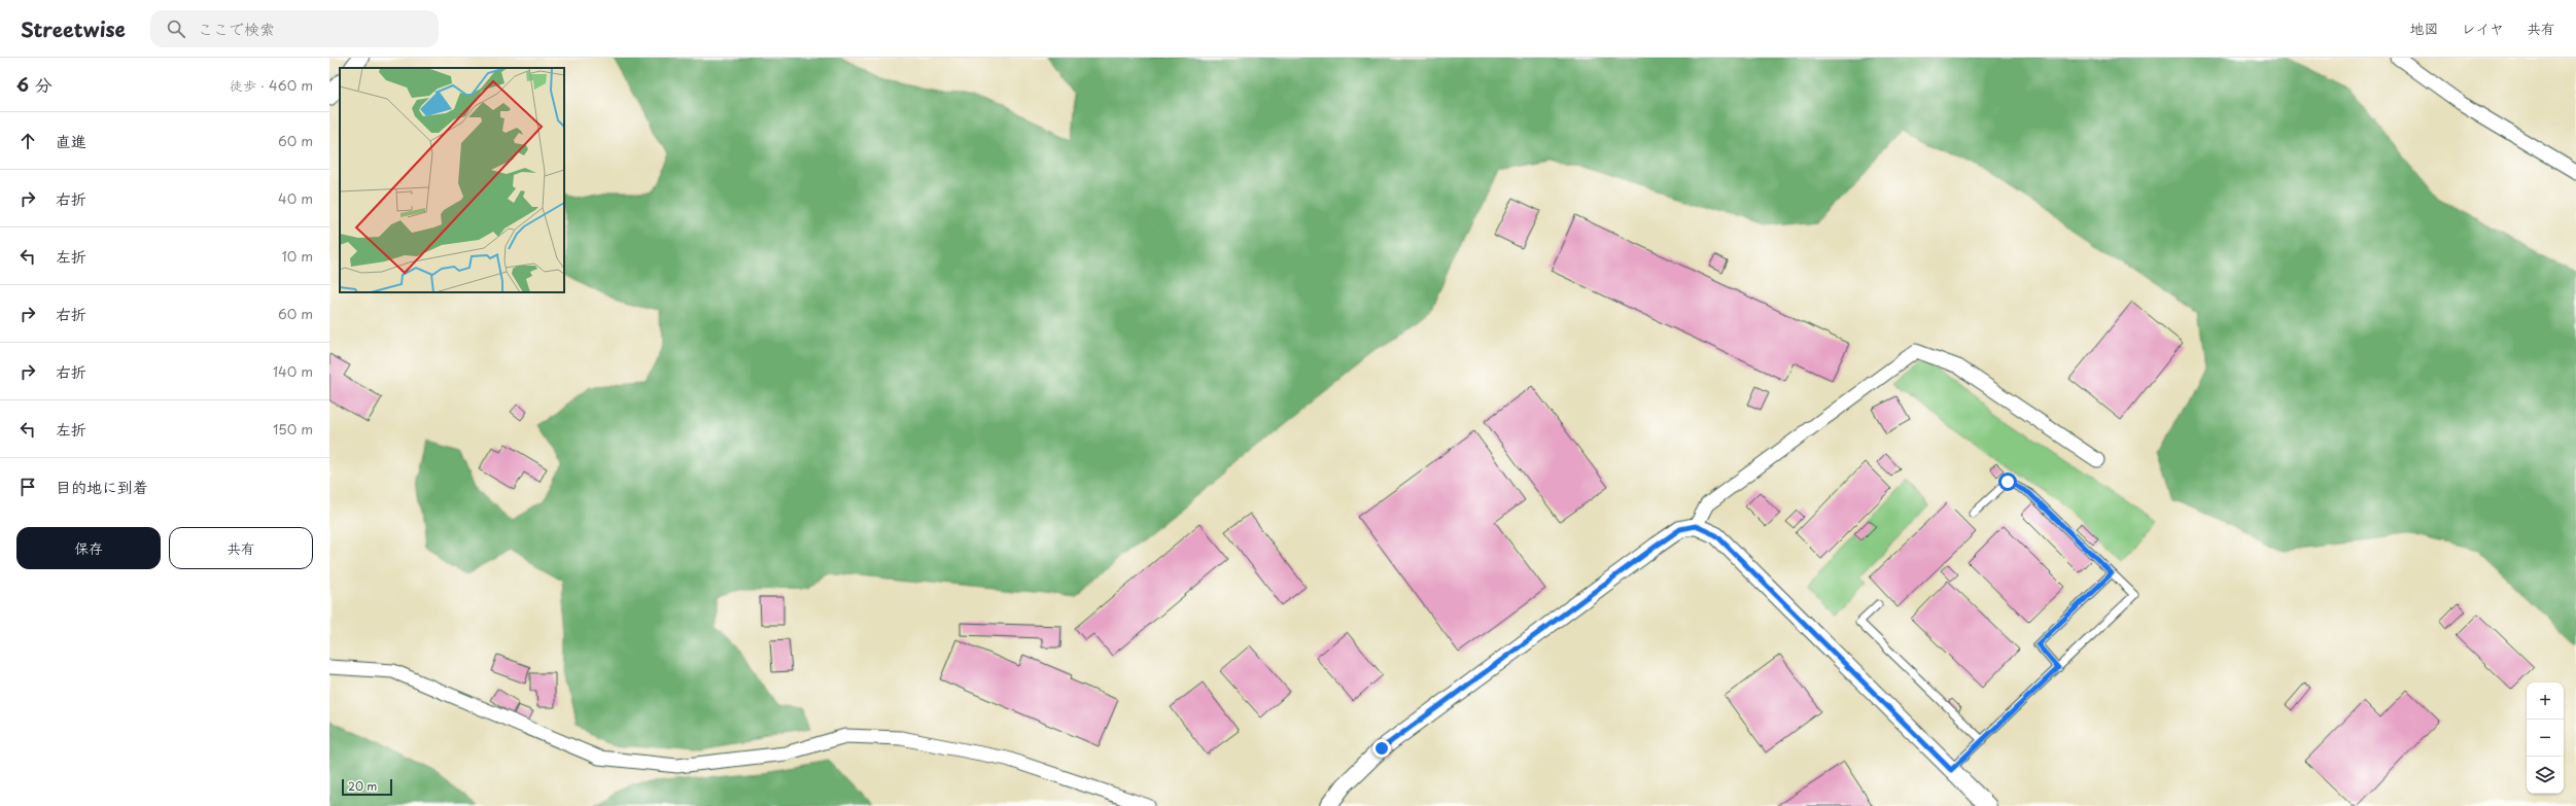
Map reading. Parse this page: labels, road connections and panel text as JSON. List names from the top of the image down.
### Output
{
  "scale_bar": "20 m",
  "page": {
    "header": "Streetwise",
    "search": "ここで検索",
    "nav": ["地図", "レイヤ", "共有"],
    "heading": ["6 分", "徒歩 · 460 m"],
    "list": [
      ["直進", "60 m"],
      ["右折", "40 m"],
      ["左折", "10 m"],
      ["右折", "60 m"],
      ["右折", "140 m"],
      ["左折", "150 m"],
      "目的地に到着"
    ],
    "buttons": ["保存", "共有"],
    "map_buttons": ["+", "−"],
    "scale": "20 m"
  }
}
